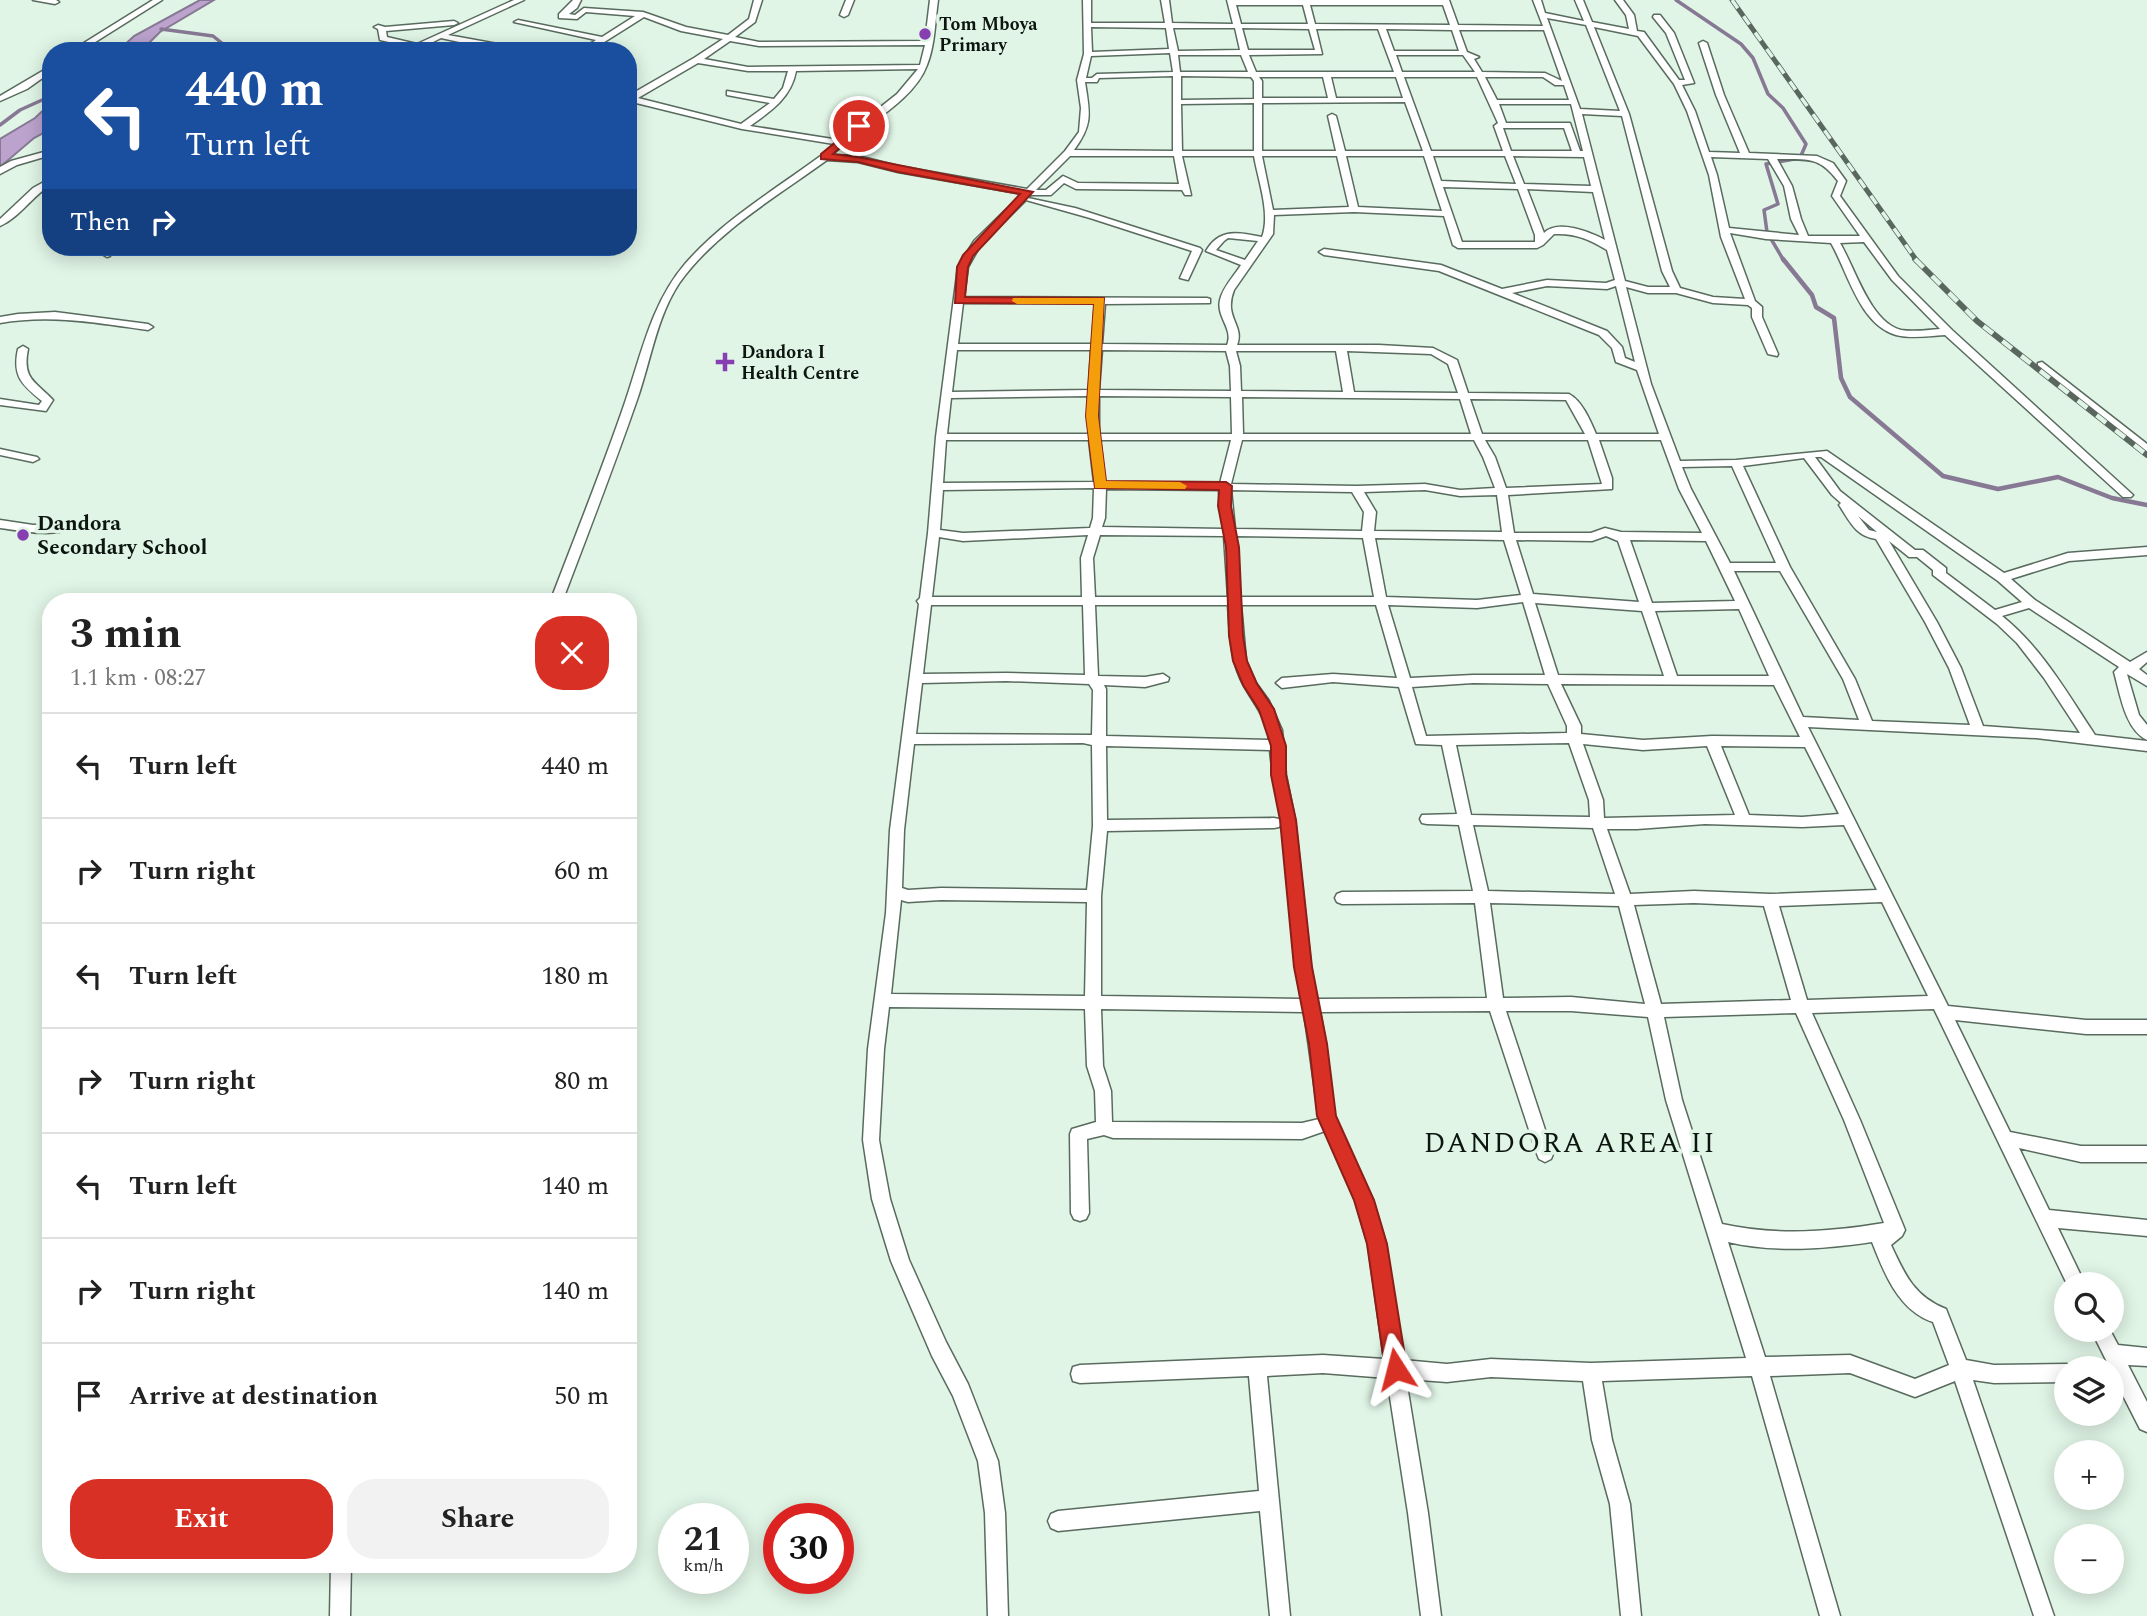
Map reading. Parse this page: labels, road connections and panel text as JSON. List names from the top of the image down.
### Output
{
  "districts": ["DANDORA AREA II"],
  "places": {
    "other": ["Tom Mboya Primary", "Dandora Secondary School"],
    "health": ["Dandora I Health Centre"]
  },
  "page": {
    "turn": ["440 m", "Turn left"],
    "then": "Then",
    "heading": ["3 min", "1.1 km · 08:27"],
    "list": [
      {
        "name": "Turn left",
        "value": "440 m"
      },
      {
        "name": "Turn right",
        "value": "60 m"
      },
      {
        "name": "Turn left",
        "value": "180 m"
      },
      {
        "name": "Turn right",
        "value": "80 m"
      },
      {
        "name": "Turn left",
        "value": "140 m"
      },
      {
        "name": "Turn right",
        "value": "140 m"
      },
      {
        "name": "Arrive at destination",
        "value": "50 m"
      }
    ],
    "map_buttons": ["+", "−"],
    "buttons": ["Exit", "Share"],
    "speed": "21 km/h",
    "limit": "30"
  }
}
